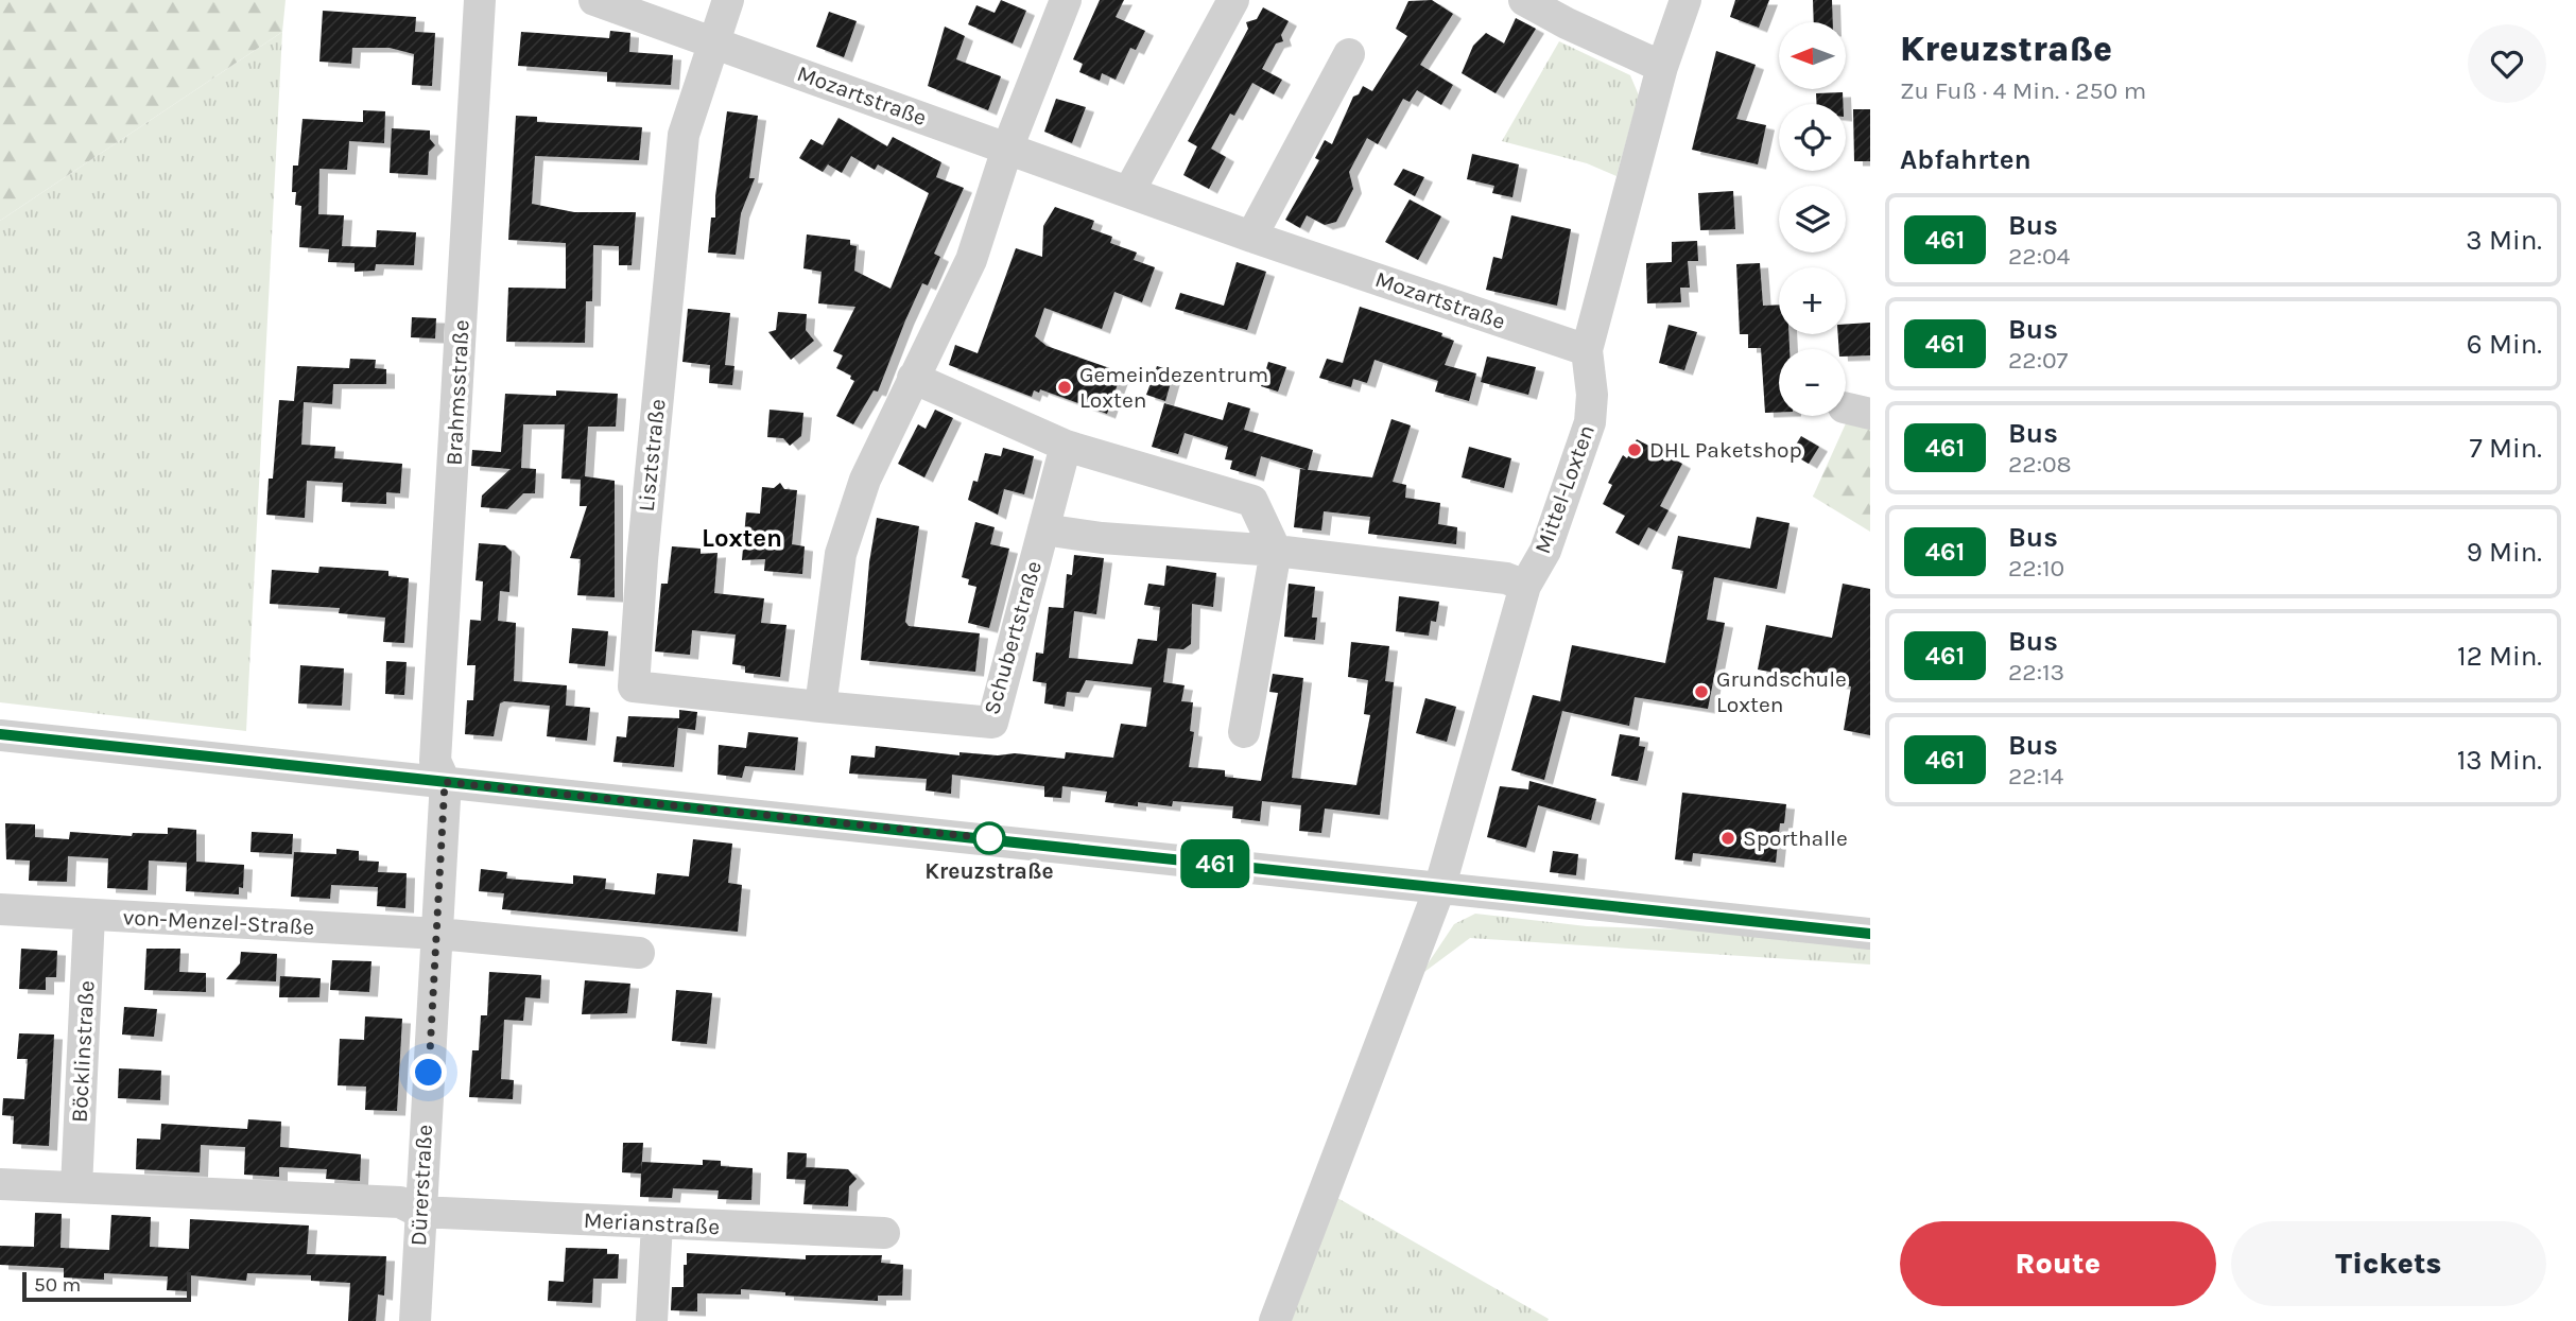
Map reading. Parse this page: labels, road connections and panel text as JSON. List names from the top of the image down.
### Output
{
  "streets": {
    "street": [
      "Mozartstraße",
      "Brahmsstraße",
      "Lisztstraße",
      "Mittel-Loxten",
      "Schubertstraße",
      "von-Menzel-Straße",
      "Böcklinstraße",
      "Dürerstraße",
      "Merianstraße"
    ]
  },
  "crossings": [
    ["Mozartstraße", "Lisztstraße"],
    ["Mozartstraße", "Mittel-Loxten"],
    ["Brahmsstraße", "Dürerstraße"],
    ["Lisztstraße", "Schubertstraße"],
    ["von-Menzel-Straße", "Böcklinstraße"],
    ["von-Menzel-Straße", "Dürerstraße"],
    ["Dürerstraße", "Merianstraße"]
  ],
  "districts": ["Loxten"],
  "places": [
    "Gemeindezentrum Loxten",
    "DHL Paketshop",
    "Grundschule Loxten",
    "Kreuzstraße",
    "Sporthalle"
  ],
  "lines": ["bus line 461"],
  "scale_bar": "50 m",
  "north": "left",
  "page": {
    "on_map": "461",
    "heading": [
      ["Kreuzstraße", "Zu Fuß · 4 Min. · 250 m"],
      "Abfahrten"
    ],
    "map_buttons": ["+", "−"],
    "list": [
      {
        "mark": "461",
        "name": "Bus",
        "note": "22:04",
        "value": "3 Min."
      },
      {
        "mark": "461",
        "name": "Bus",
        "note": "22:07",
        "value": "6 Min."
      },
      {
        "mark": "461",
        "name": "Bus",
        "note": "22:08",
        "value": "7 Min."
      },
      {
        "mark": "461",
        "name": "Bus",
        "note": "22:10",
        "value": "9 Min."
      },
      {
        "mark": "461",
        "name": "Bus",
        "note": "22:13",
        "value": "12 Min."
      },
      {
        "mark": "461",
        "name": "Bus",
        "note": "22:14",
        "value": "13 Min."
      }
    ],
    "buttons": ["Route", "Tickets"],
    "scale": "50 m"
  }
}
